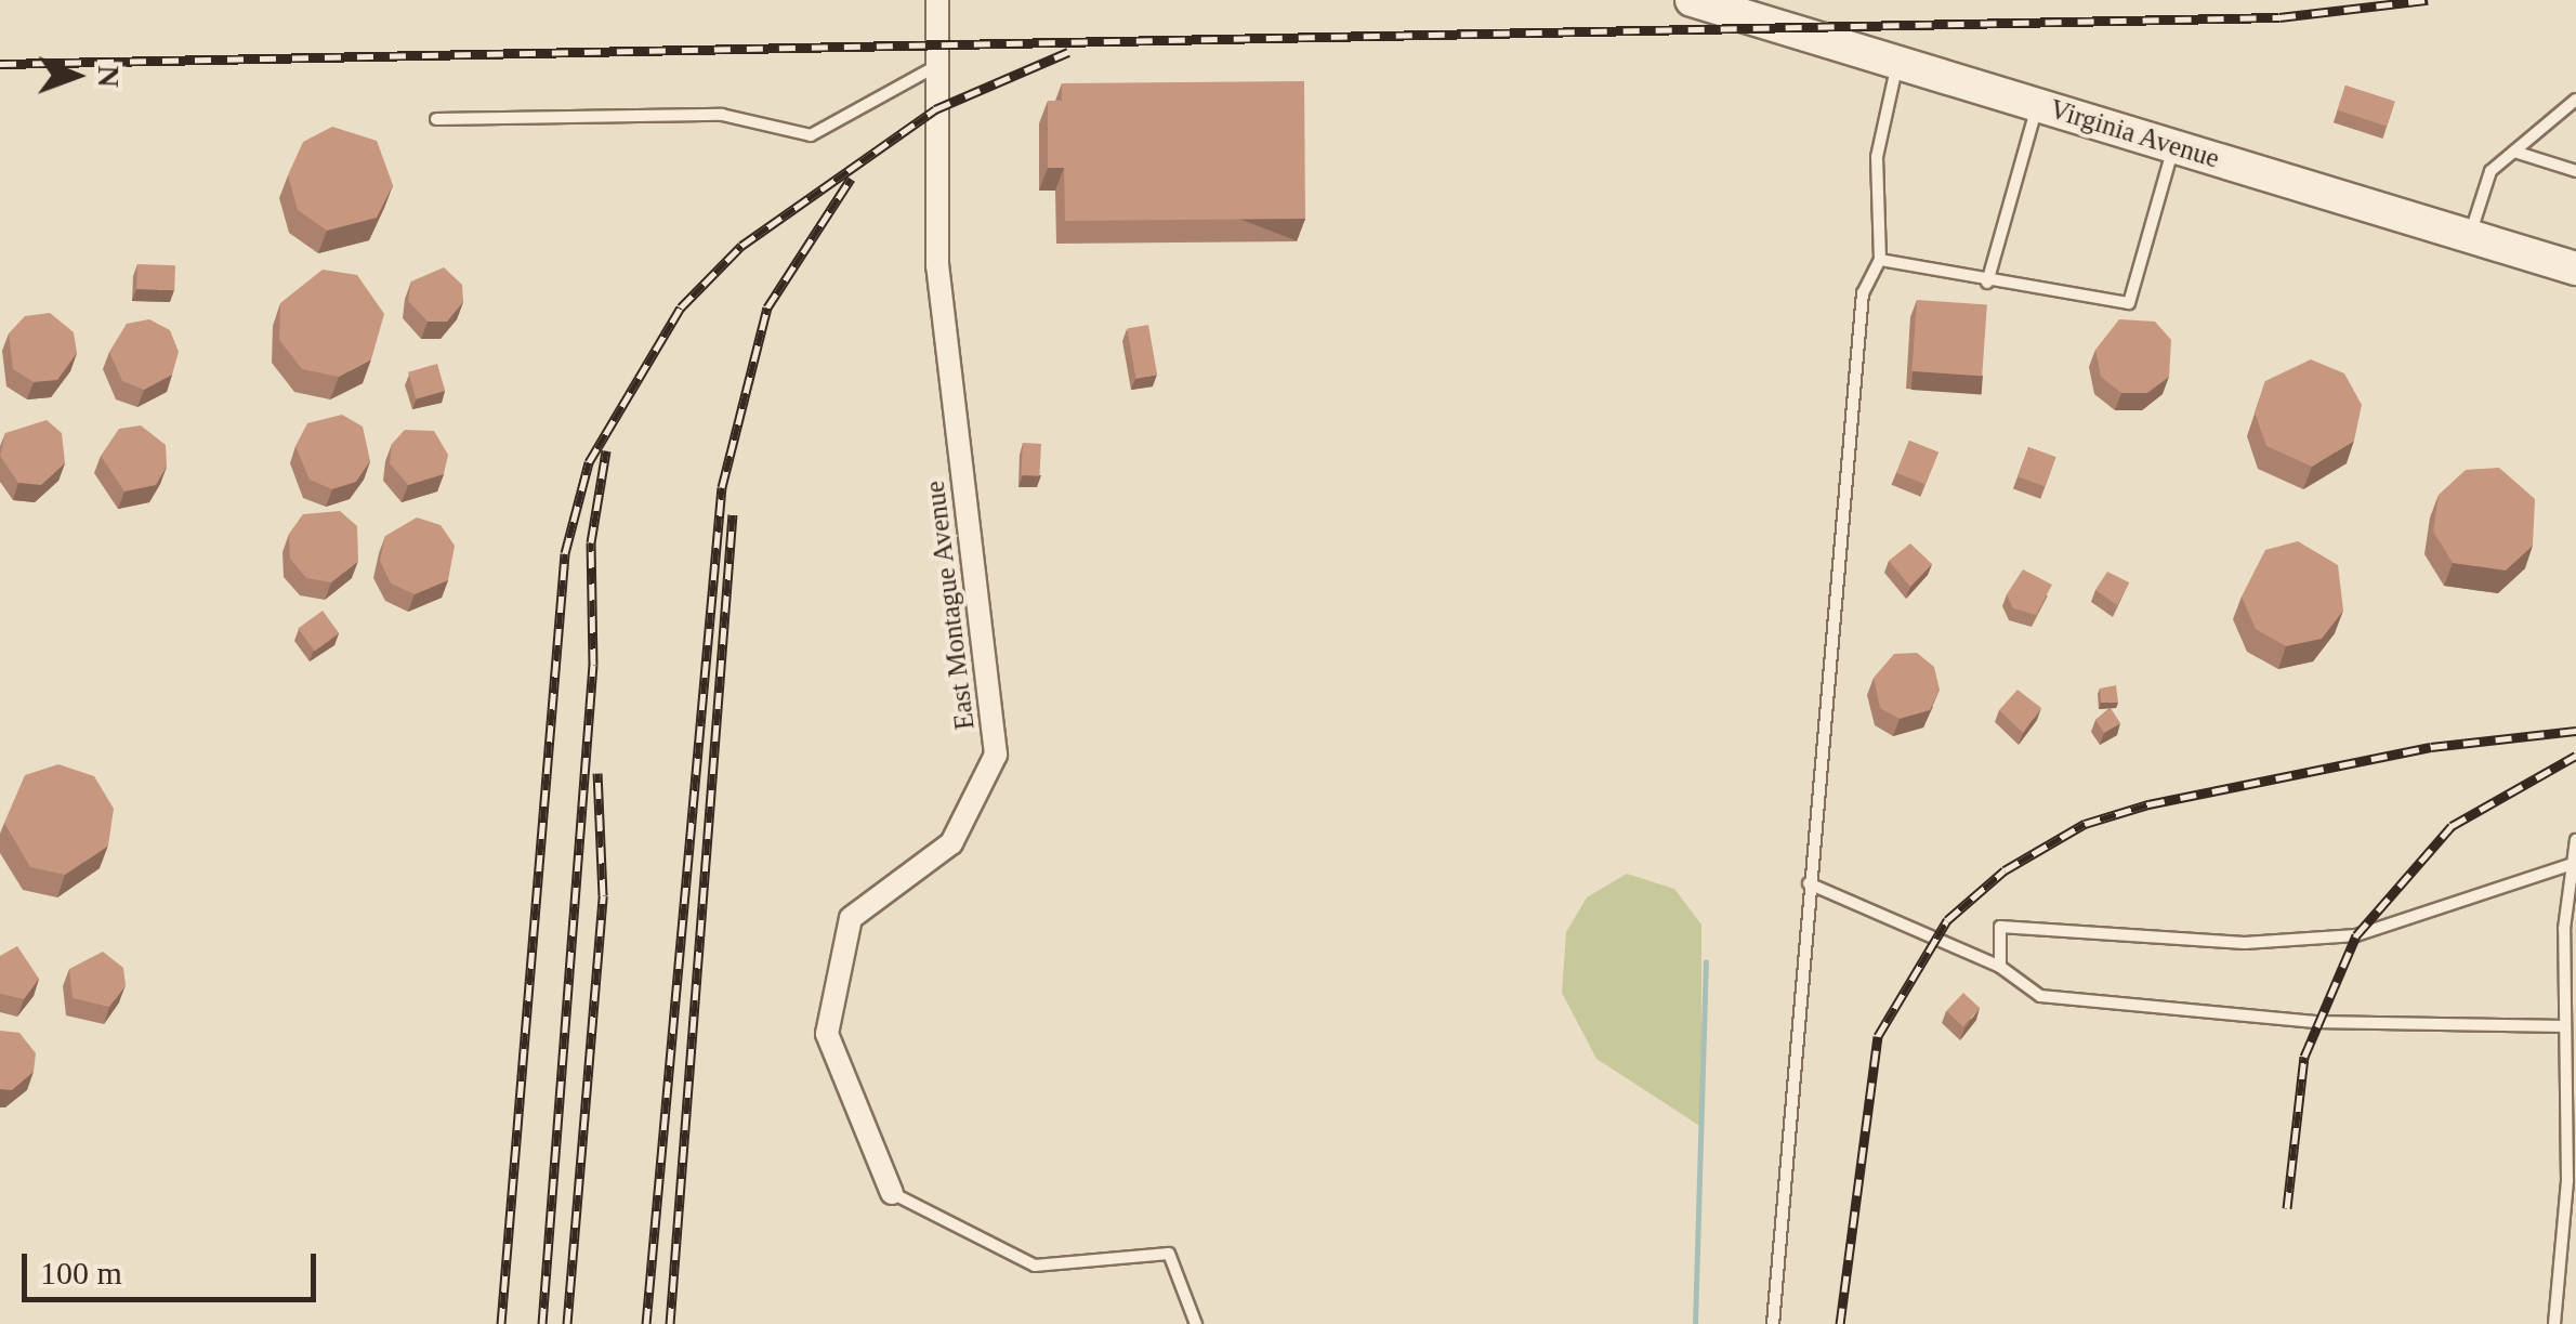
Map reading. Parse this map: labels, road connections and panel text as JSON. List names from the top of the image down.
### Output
{
  "streets": {
    "main road": ["Virginia Avenue"],
    "street": ["East Montague Avenue"]
  },
  "scale_bar": "100 m",
  "north": "right"
}
